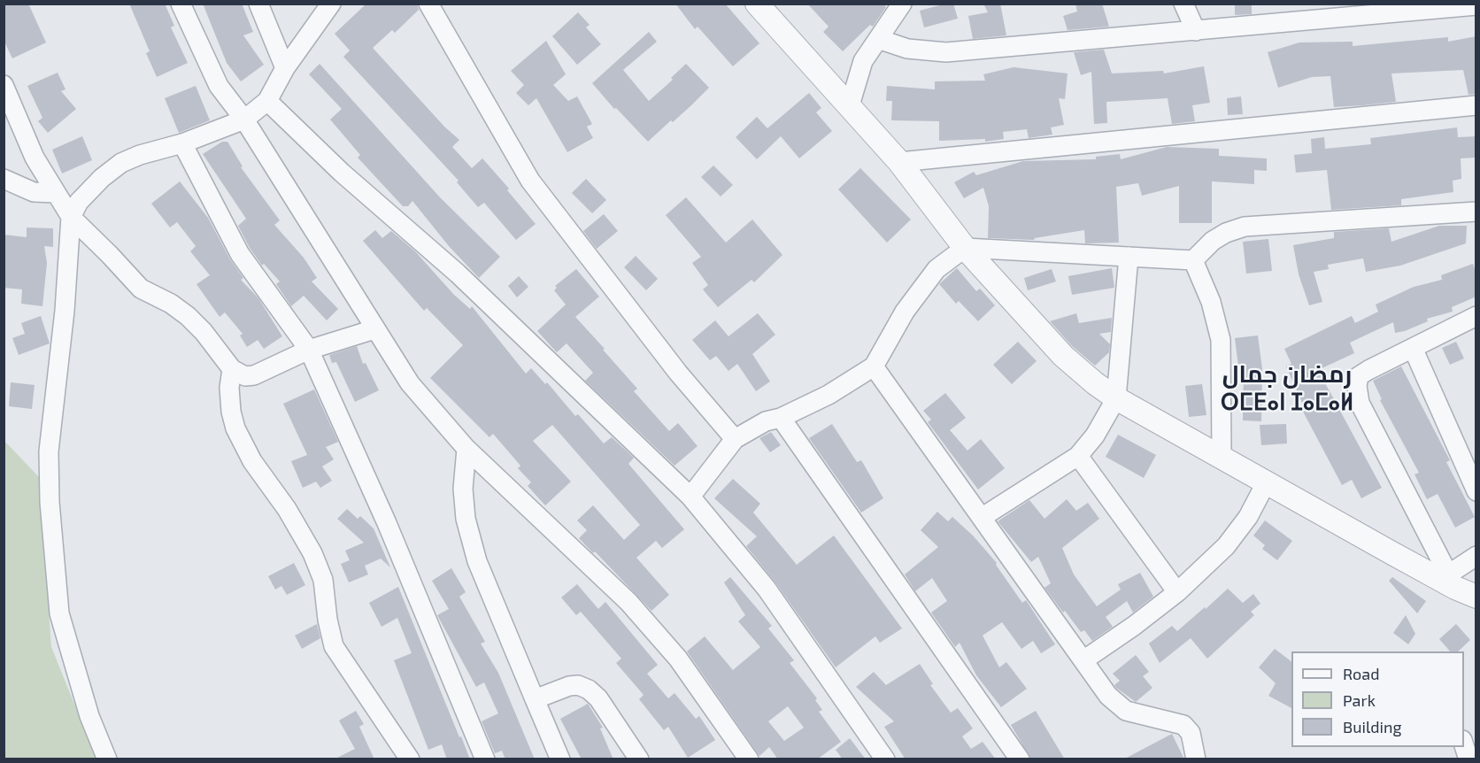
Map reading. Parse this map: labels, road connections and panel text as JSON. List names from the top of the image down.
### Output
{
  "districts": ["رمضان جمال ⵔⵎⴹⴰⵏ ⵊⴰⵎⴰⵍ"],
  "legend": ["Road", "Park", "Building"]
}
